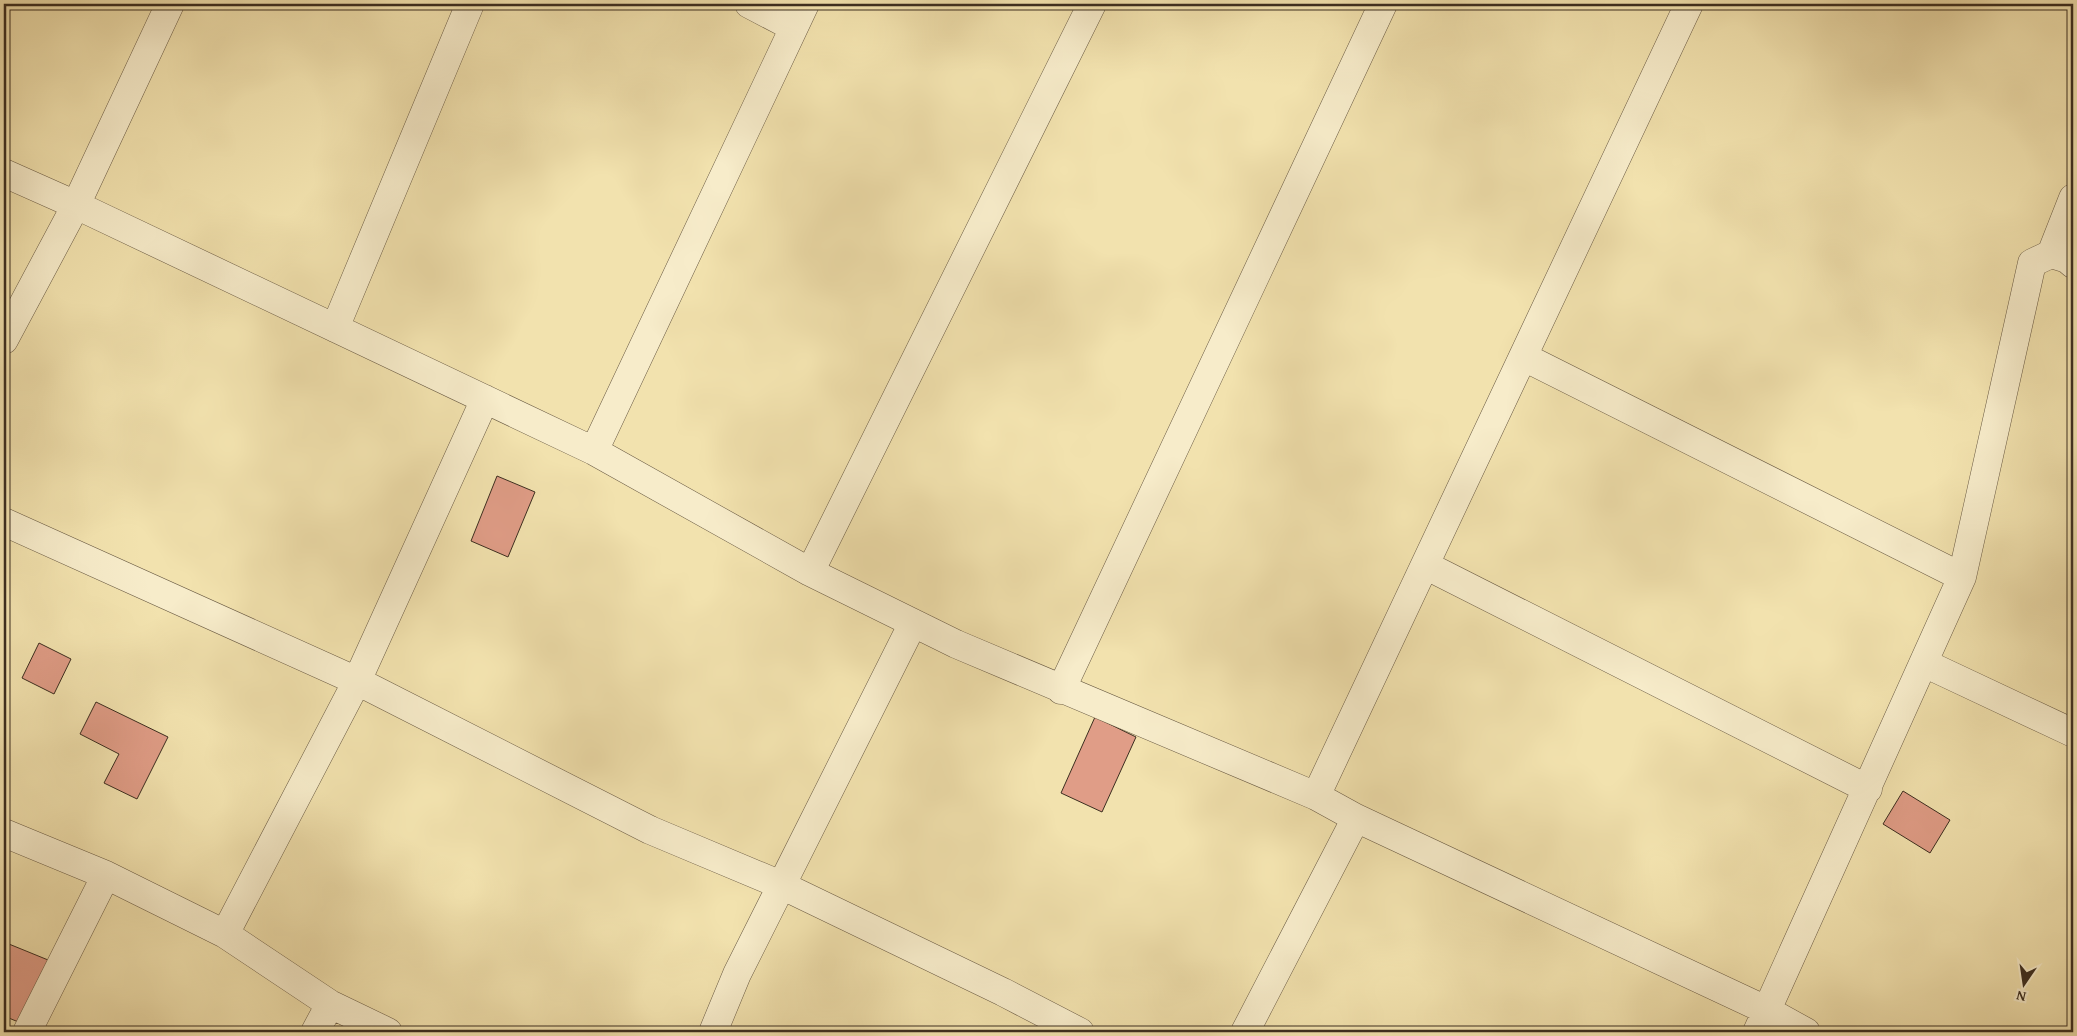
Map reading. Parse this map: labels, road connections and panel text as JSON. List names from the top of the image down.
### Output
{
  "north": "bottom"
}
